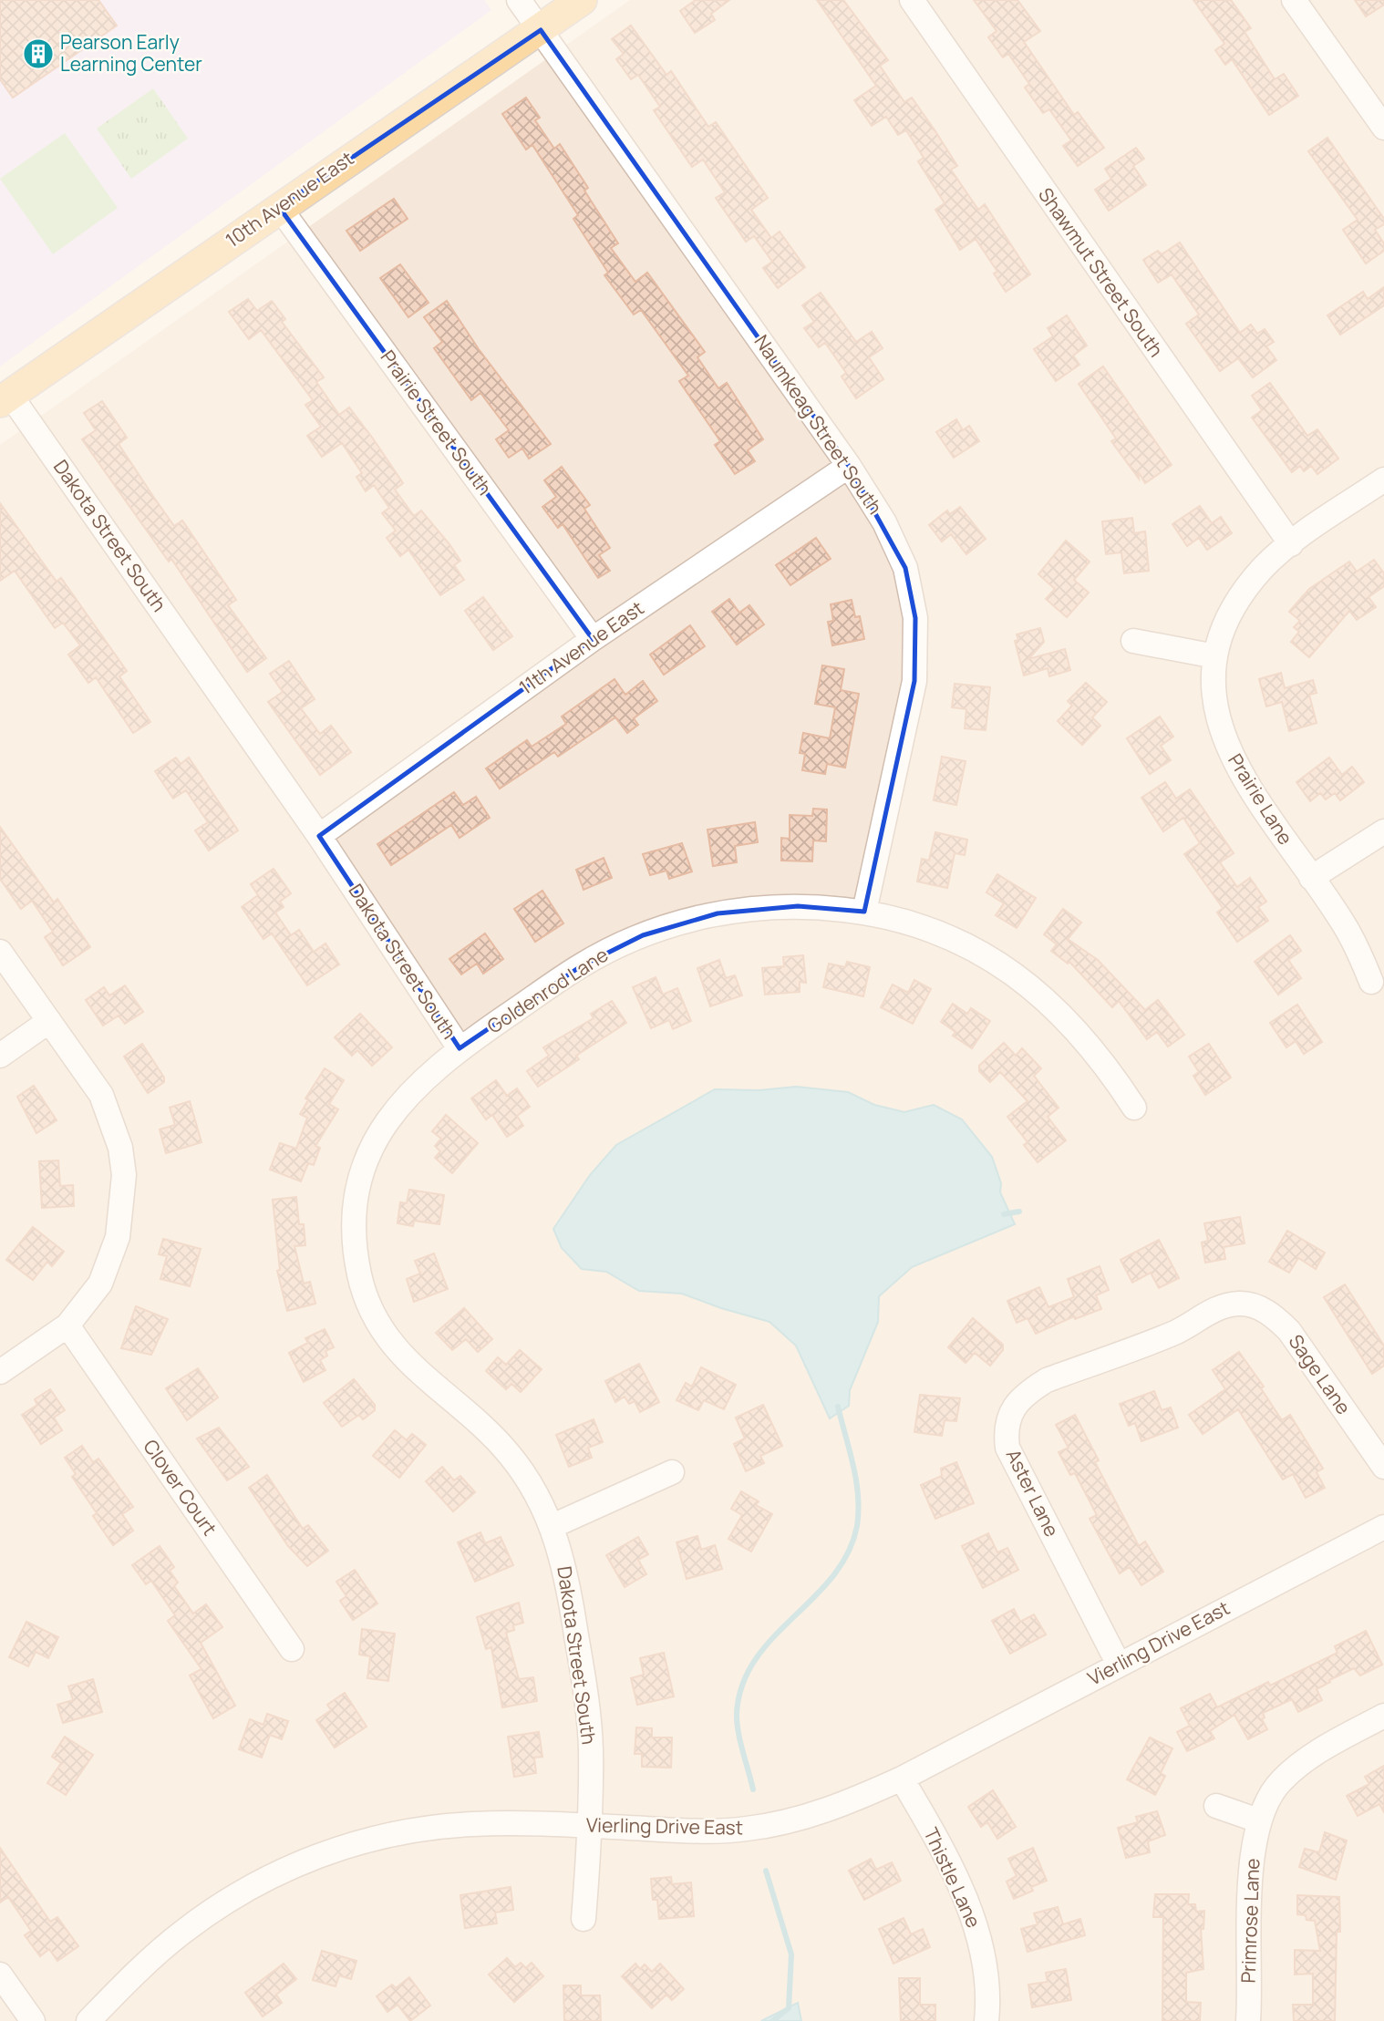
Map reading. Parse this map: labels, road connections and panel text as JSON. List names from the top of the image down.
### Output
{
  "streets": {
    "main road": ["10th Avenue East"],
    "street": [
      "Shawmut Street South",
      "Prairie Street South",
      "Naumkeag Street South",
      "Dakota Street South",
      "11th Avenue East",
      "Prairie Lane",
      "Goldenrod Lane",
      "Sage Lane",
      "Clover Court",
      "Aster Lane",
      "Vierling Drive East",
      "Thistle Lane",
      "Primrose Lane"
    ]
  },
  "crossings": [
    ["10th Avenue East", "Prairie Street South"],
    ["10th Avenue East", "Naumkeag Street South"],
    ["10th Avenue East", "Dakota Street South"],
    ["Shawmut Street South", "Prairie Lane"],
    ["Prairie Street South", "11th Avenue East"],
    ["Naumkeag Street South", "11th Avenue East"],
    ["Naumkeag Street South", "Goldenrod Lane"],
    ["Dakota Street South", "11th Avenue East"],
    ["Dakota Street South", "Goldenrod Lane"],
    ["Dakota Street South", "Vierling Drive East"],
    ["Sage Lane", "Aster Lane"],
    ["Aster Lane", "Vierling Drive East"],
    ["Vierling Drive East", "Thistle Lane"]
  ],
  "places": {
    "building": ["Pearson Early Learning Center"]
  }
}
